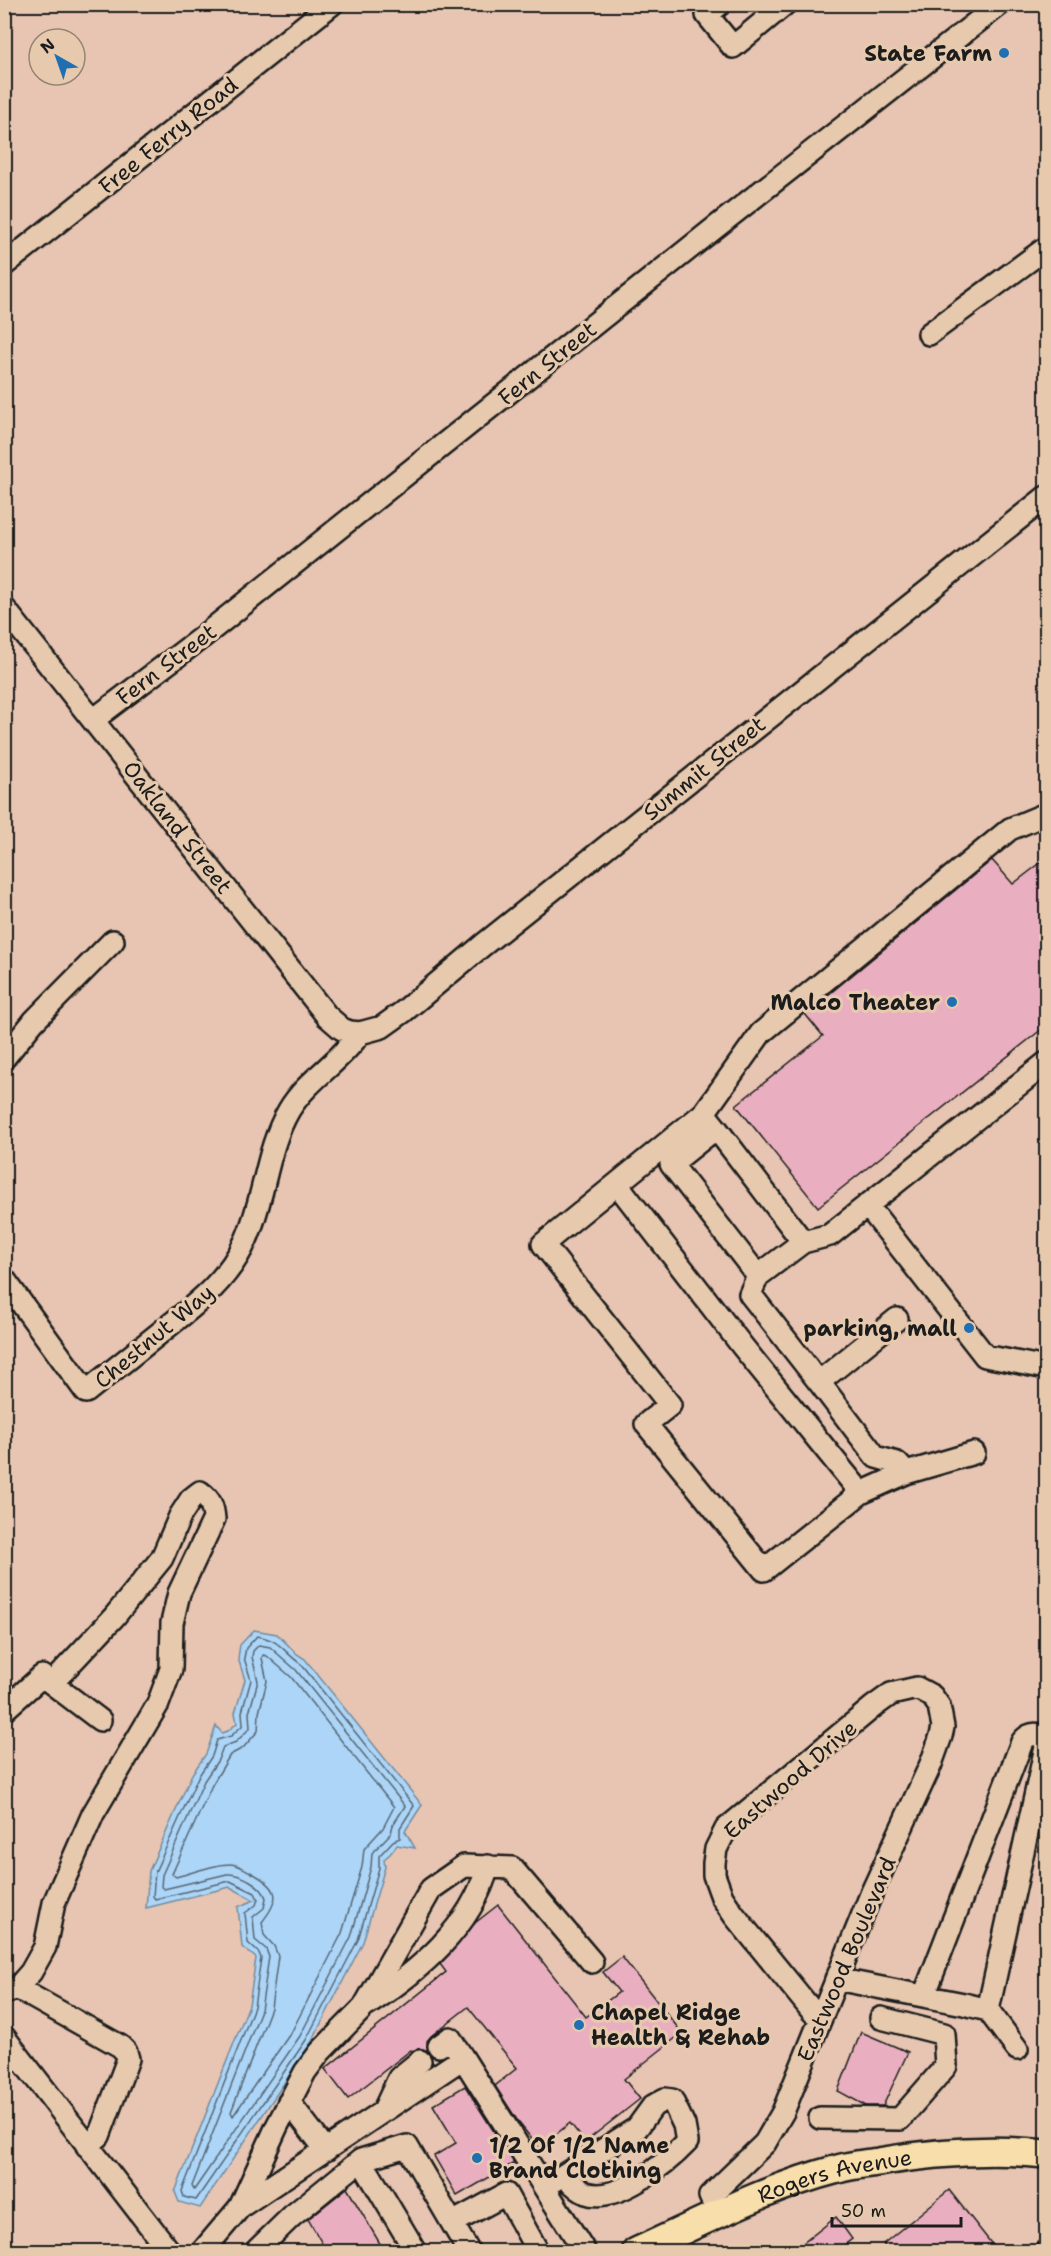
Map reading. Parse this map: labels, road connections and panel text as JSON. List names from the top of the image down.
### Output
{
  "streets": {
    "main road": ["Rogers Avenue"],
    "street": [
      "Free Ferry Road",
      "Fern Street",
      "Summit Street",
      "Oakland Street",
      "Chestnut Way",
      "Eastwood Drive",
      "Eastwood Boulevard"
    ]
  },
  "crossings": [
    ["Fern Street", "Oakland Street"],
    ["Summit Street", "Oakland Street"],
    ["Summit Street", "Chestnut Way"],
    ["Oakland Street", "Chestnut Way"],
    ["Eastwood Drive", "Eastwood Boulevard"],
    ["Eastwood Boulevard", "Rogers Avenue"]
  ],
  "places": [
    "State Farm",
    "Malco Theater",
    "parking, mall",
    "Chapel Ridge Health & Rehab",
    "1/2 Of 1/2 Name Brand Clothing"
  ],
  "scale_bar": "50 m",
  "north": "top left"
}
